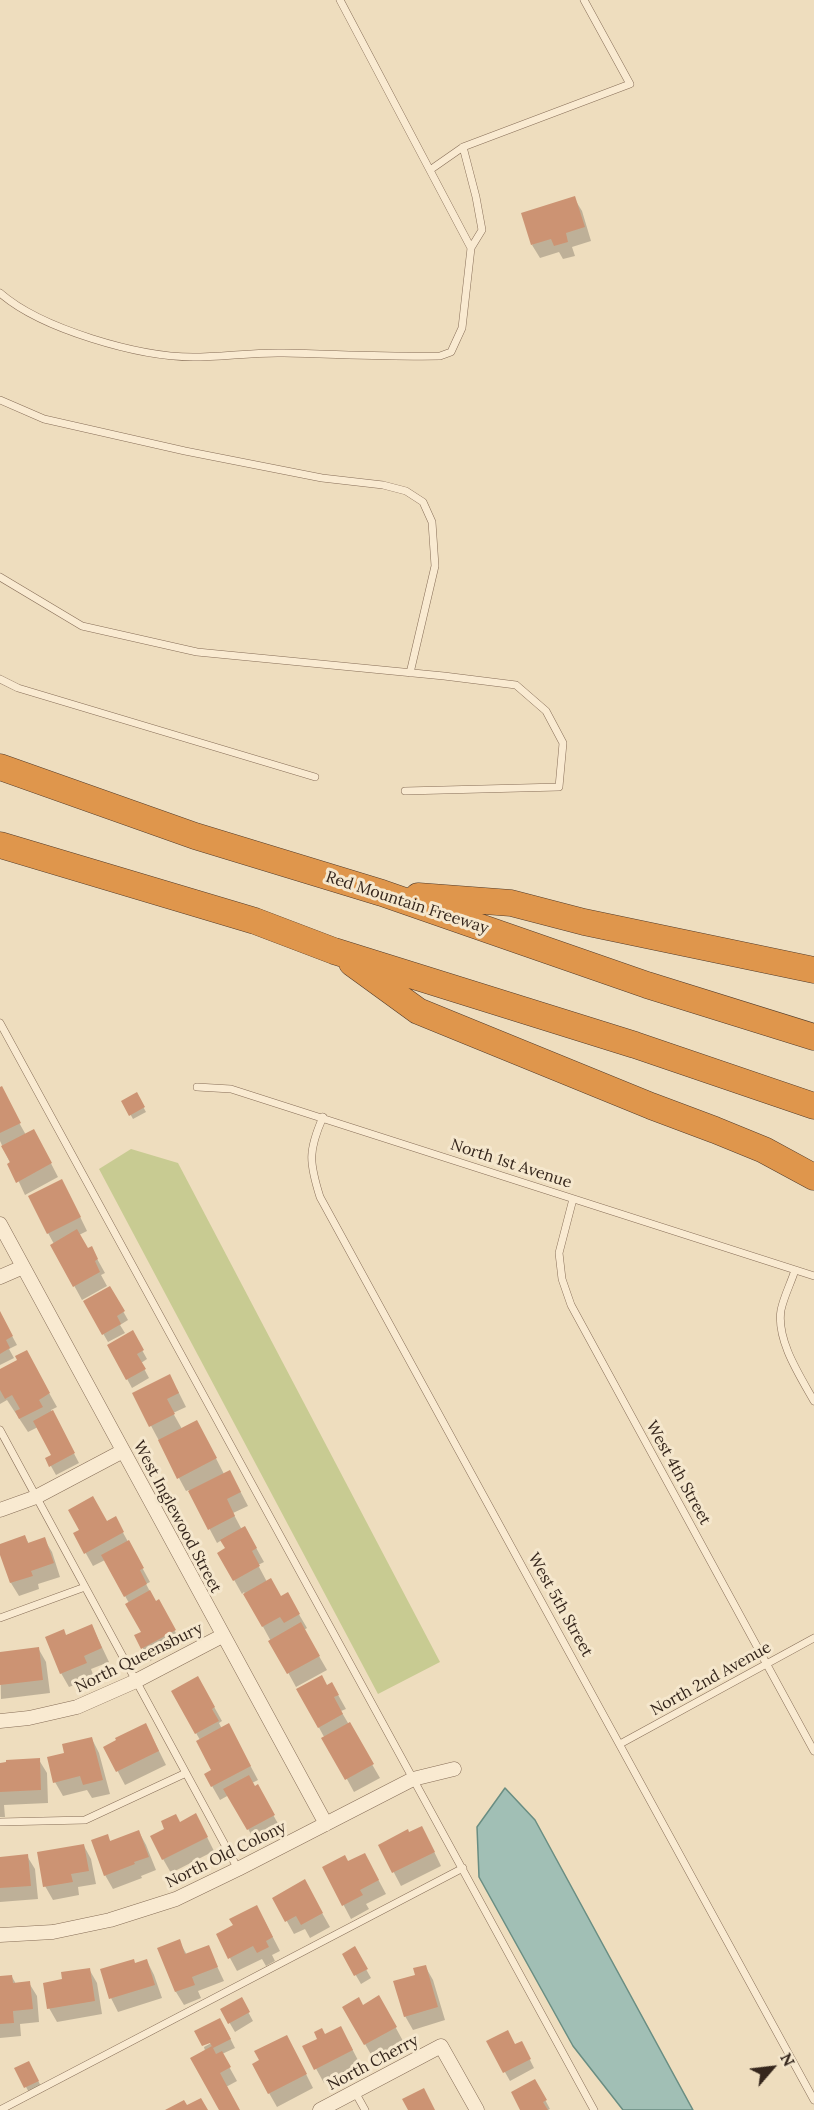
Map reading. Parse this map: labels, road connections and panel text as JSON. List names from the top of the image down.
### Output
{
  "streets": {
    "highway": ["Red Mountain Freeway"],
    "street": [
      "West Inglewood Street",
      "North Queensbury",
      "North Old Colony",
      "North Cherry"
    ],
    "lane": [
      "North 1st Avenue",
      "West 4th Street",
      "West 5th Street",
      "North 2nd Avenue"
    ]
  },
  "crossings": [
    ["North 1st Avenue", "West 4th Street"],
    ["North 1st Avenue", "West 5th Street"],
    ["West 4th Street", "North 2nd Avenue"],
    ["West Inglewood Street", "North Queensbury"],
    ["West Inglewood Street", "North Old Colony"],
    ["West 5th Street", "North 2nd Avenue"]
  ],
  "north": "top right"
}
